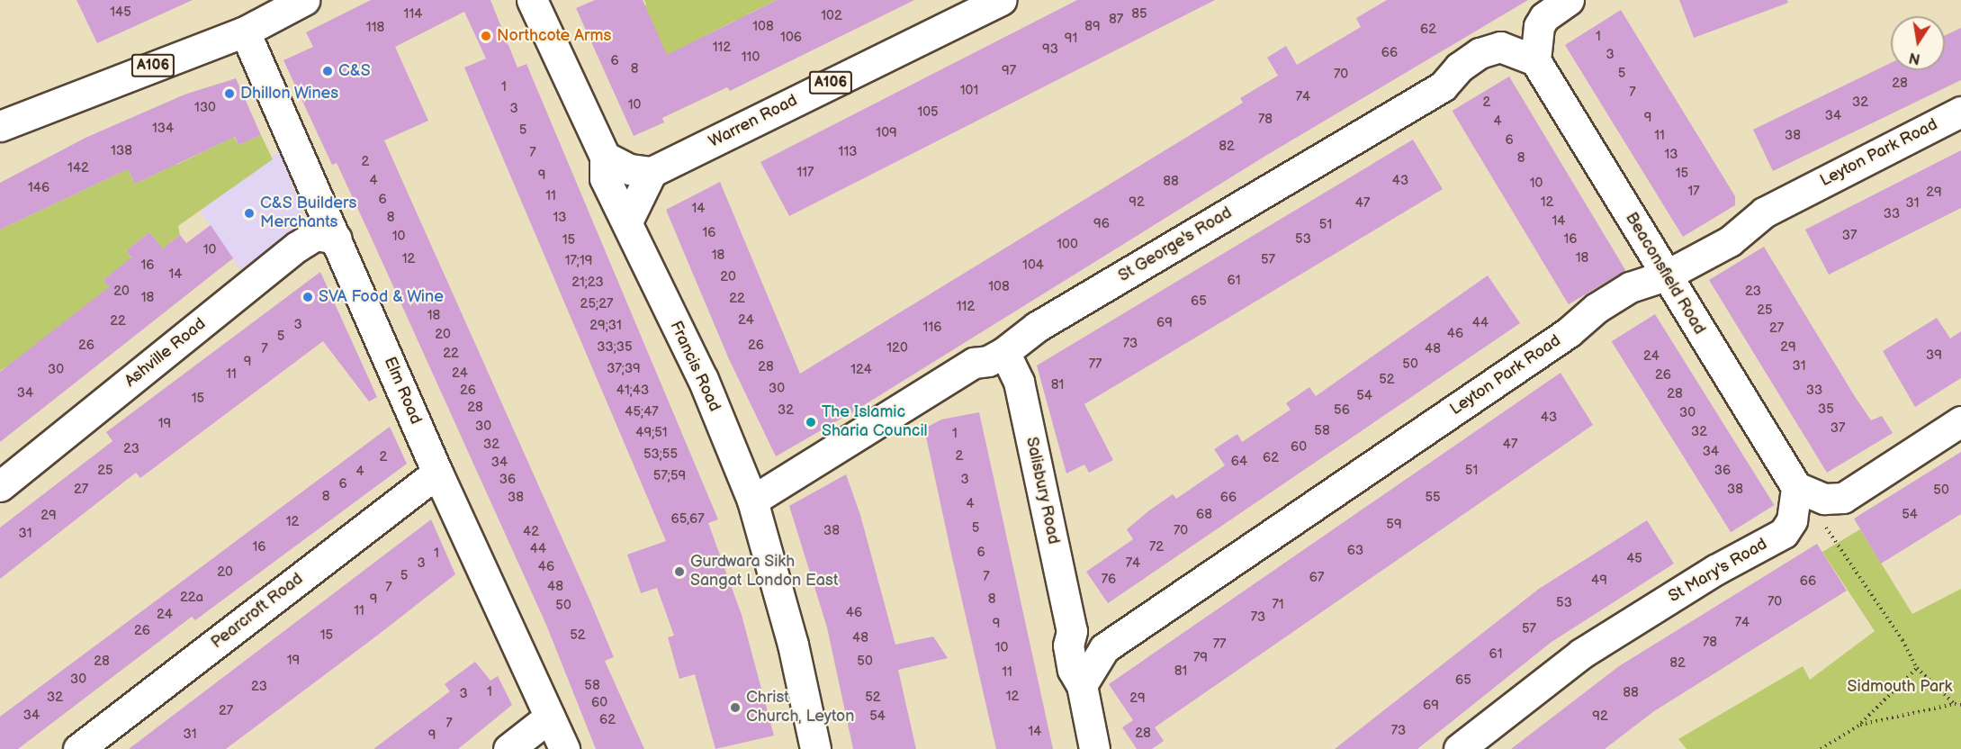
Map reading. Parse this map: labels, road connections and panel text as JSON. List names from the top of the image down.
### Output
{
  "streets": {
    "street": [
      "A106",
      "Warren Road",
      "Leyton Park Road",
      "St George's Road",
      "Beaconsfield Road",
      "Ashville Road",
      "Francis Road",
      "Elm Road",
      "Salisbury Road",
      "St Mary's Road",
      "Pearcroft Road"
    ]
  },
  "crossings": [
    ["A106", "Elm Road"],
    ["Leyton Park Road", "Beaconsfield Road"],
    ["Leyton Park Road", "Salisbury Road"],
    ["St George's Road", "Beaconsfield Road"],
    ["St George's Road", "Francis Road"],
    ["St George's Road", "Salisbury Road"],
    ["Beaconsfield Road", "St Mary's Road"],
    ["Ashville Road", "Elm Road"],
    ["Elm Road", "Pearcroft Road"]
  ],
  "parks": ["Sidmouth Park"],
  "places": [
    "Northcote Arms",
    "C&S",
    "Dhillon Wines",
    "C&S Builders Merchants",
    "SVA Food & Wine",
    "The Islamic Sharia Council",
    "Gurdwara Sikh Sangat London East",
    "Christ Church, Leyton"
  ],
  "house_numbers": [
    "145",
    "114",
    "85",
    "102",
    "87",
    "108",
    "89",
    "118",
    "62",
    "1",
    "106",
    "91",
    "112",
    "93",
    "66",
    "3",
    "110",
    "6",
    "8",
    "97",
    "5",
    "70",
    "28",
    "1",
    "101",
    "7",
    "74",
    "2",
    "32",
    "10",
    "130",
    "3",
    "105",
    "34",
    "9",
    "78",
    "4",
    "134",
    "5",
    "109",
    "11",
    "38",
    "6",
    "82",
    "138",
    "113",
    "7",
    "13",
    "8",
    "2",
    "142",
    "117",
    "15",
    "9",
    "4",
    "43",
    "88",
    "10",
    "146",
    "17",
    "29",
    "11",
    "6",
    "92",
    "12",
    "47",
    "31",
    "14",
    "33",
    "8",
    "13",
    "14",
    "96",
    "51",
    "16",
    "37",
    "10",
    "53",
    "16",
    "15",
    "100",
    "10",
    "18",
    "18",
    "12",
    "57",
    "17;19",
    "16",
    "104",
    "14",
    "20",
    "61",
    "21;23",
    "108",
    "20",
    "23",
    "18",
    "22",
    "65",
    "25;27",
    "112",
    "25",
    "18",
    "24",
    "22",
    "69",
    "44",
    "3",
    "29;31",
    "116",
    "27",
    "46",
    "20",
    "5",
    "73",
    "26",
    "26",
    "33;35",
    "29",
    "120",
    "7",
    "48",
    "22",
    "39",
    "24",
    "9",
    "77",
    "50",
    "31",
    "28",
    "37;39",
    "30",
    "124",
    "24",
    "11",
    "26",
    "52",
    "81",
    "30",
    "26",
    "41;43",
    "33",
    "34",
    "28",
    "54",
    "15",
    "28",
    "35",
    "32",
    "56",
    "45;47",
    "30",
    "43",
    "19",
    "30",
    "37",
    "58",
    "32",
    "49;51",
    "1",
    "32",
    "47",
    "60",
    "23",
    "34",
    "53;55",
    "2",
    "2",
    "62",
    "64",
    "34",
    "25",
    "51",
    "36",
    "4",
    "57;59",
    "36",
    "3",
    "6",
    "27",
    "38",
    "50",
    "8",
    "38",
    "66",
    "55",
    "4",
    "68",
    "54",
    "29",
    "65,67",
    "12",
    "59",
    "5",
    "38",
    "70",
    "42",
    "31",
    "16",
    "72",
    "44",
    "63",
    "6",
    "1",
    "45",
    "3",
    "74",
    "46",
    "20",
    "5",
    "7",
    "67",
    "76",
    "49",
    "66",
    "48",
    "7",
    "22a",
    "9",
    "8",
    "70",
    "53",
    "71",
    "50",
    "11",
    "46",
    "24",
    "73",
    "74",
    "9",
    "57",
    "26",
    "15",
    "52",
    "48",
    "78",
    "77",
    "10",
    "61",
    "79",
    "19",
    "28",
    "50",
    "82",
    "81",
    "11",
    "30",
    "65",
    "58",
    "23",
    "1",
    "88",
    "3",
    "12",
    "32",
    "52",
    "29",
    "60",
    "69",
    "27",
    "34",
    "54",
    "92",
    "62",
    "7",
    "73",
    "14",
    "28",
    "31",
    "9"
  ],
  "north": "bottom"
}
